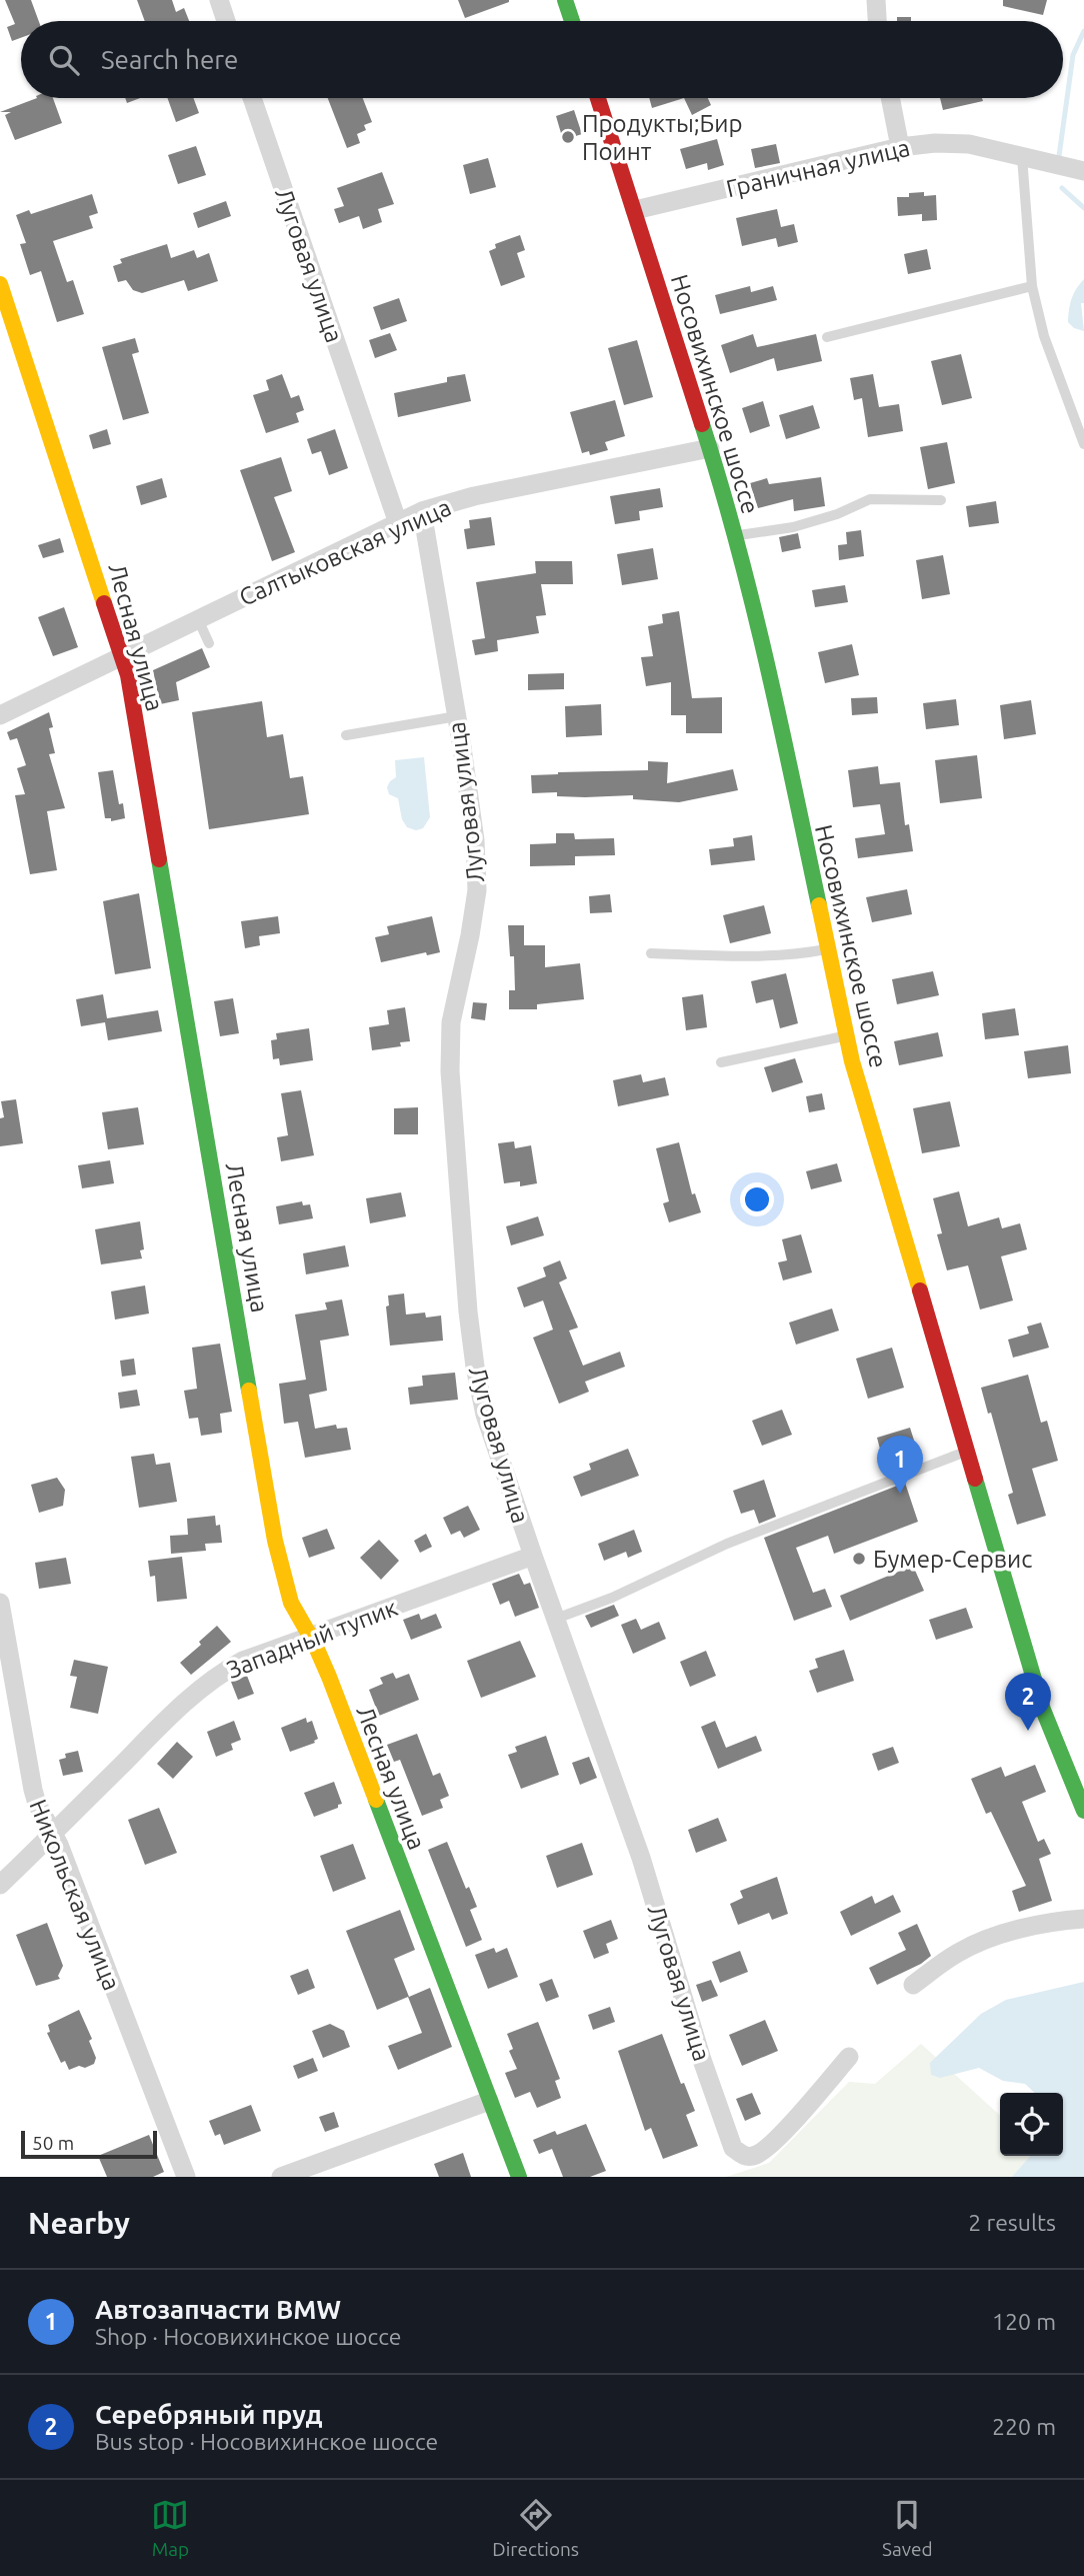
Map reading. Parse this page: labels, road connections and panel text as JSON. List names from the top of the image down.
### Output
{
  "streets": {
    "street": [
      "Граничная улица",
      "Луговая улица",
      "Носовихинское шоссе",
      "Салтыковская улица",
      "Лесная улица",
      "Западный тупик",
      "Никольская улица"
    ]
  },
  "crossings": [
    ["Граничная улица", "Носовихинское шоссе"],
    ["Луговая улица", "Салтыковская улица"],
    ["Луговая улица", "Западный тупик"],
    ["Носовихинское шоссе", "Салтыковская улица"],
    ["Салтыковская улица", "Лесная улица"],
    ["Лесная улица", "Западный тупик"],
    ["Западный тупик", "Никольская улица"]
  ],
  "places": ["Продукты;Бир Поинт", "Бумер-Сервис"],
  "scale_bar": "50 m",
  "page": {
    "search": "Search here",
    "pins": ["1", "2"],
    "scale": "50 m",
    "heading": ["Nearby", "2 results"],
    "list": [
      {
        "mark": "1",
        "name": "Автозапчасти BMW",
        "note": "Shop · Носовихинское шоссе",
        "value": "120 m"
      },
      {
        "mark": "2",
        "name": "Серебряный пруд",
        "note": "Bus stop · Носовихинское шоссе",
        "value": "220 m"
      }
    ],
    "nav": ["Map", "Directions", "Saved"]
  }
}
